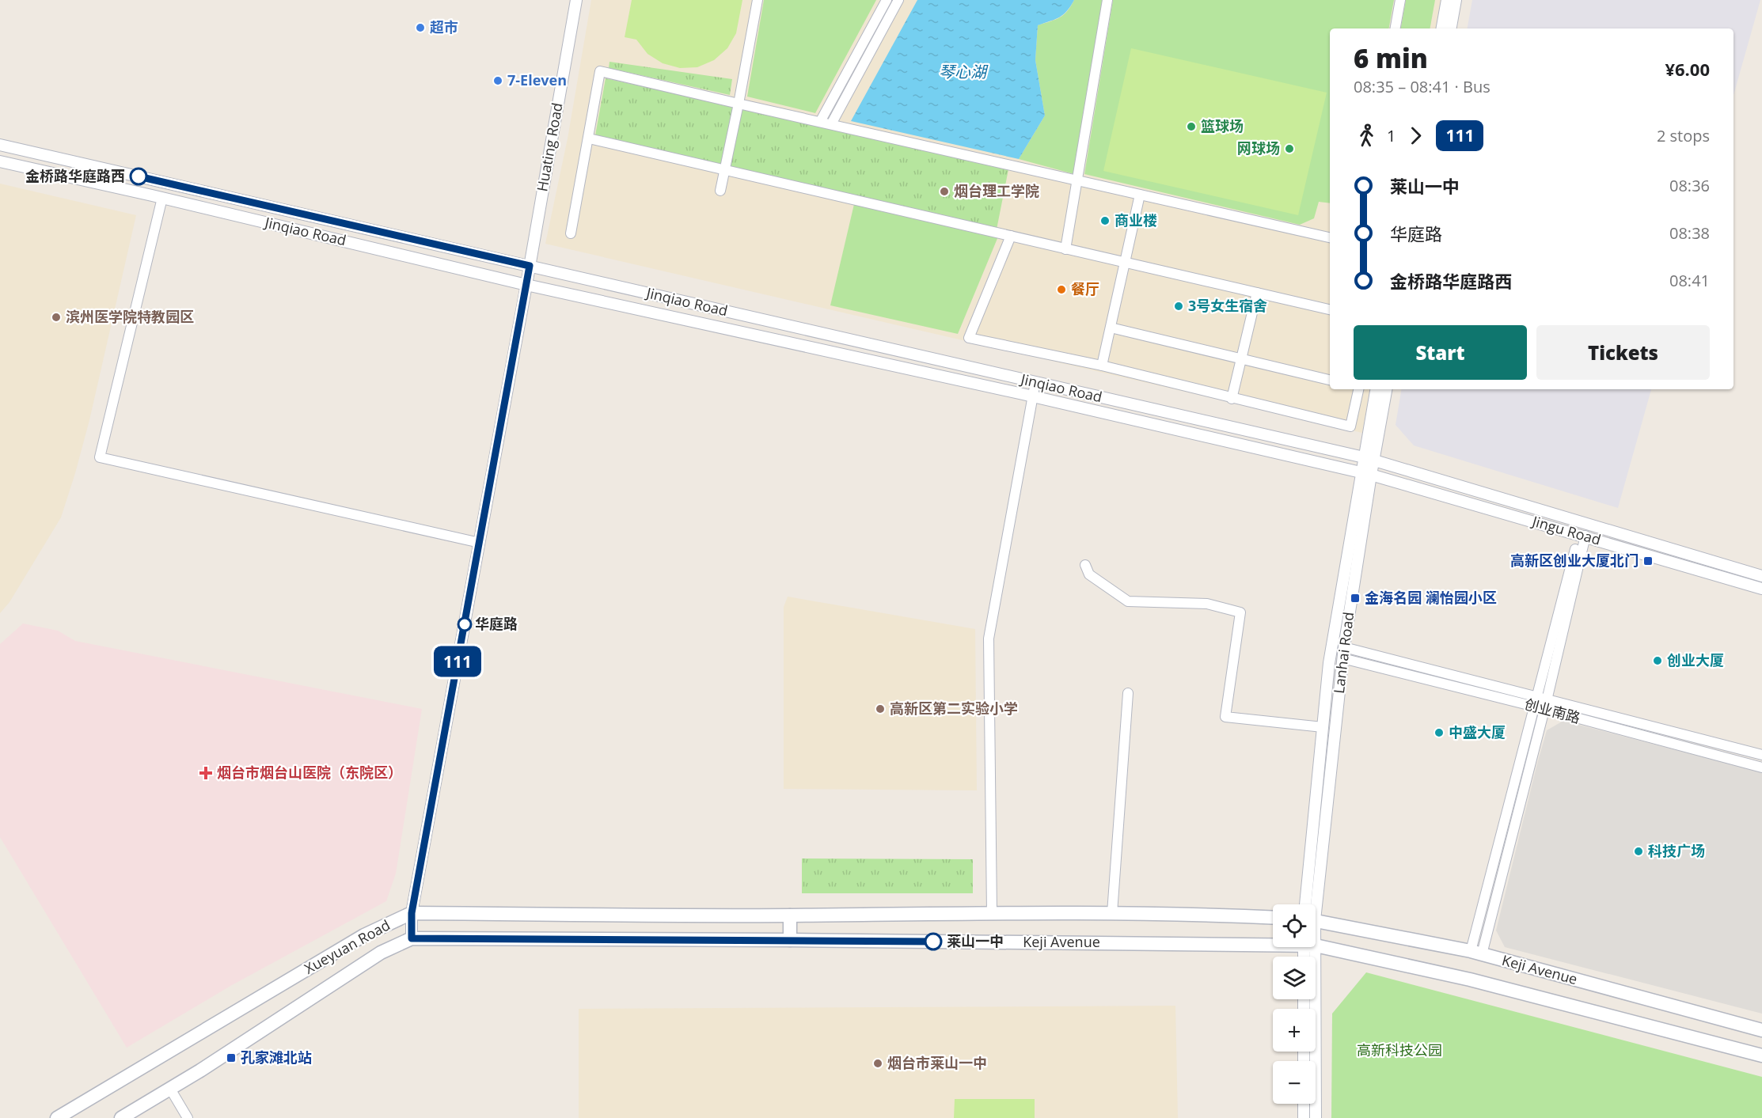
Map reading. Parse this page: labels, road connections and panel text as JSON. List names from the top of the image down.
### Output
{
  "streets": {
    "main road": ["Keji Avenue", "Xueyuan Road"],
    "street": [
      "Huating Road",
      "Jinqiao Road",
      "Jingu Road",
      "Lanhai Road",
      "创业南路"
    ]
  },
  "crossings": [
    ["Huating Road", "Jinqiao Road"],
    ["Jinqiao Road", "Jingu Road"],
    ["Jinqiao Road", "Lanhai Road"],
    ["Jingu Road", "Lanhai Road"],
    ["Lanhai Road", "创业南路"],
    ["Keji Avenue", "Xueyuan Road"]
  ],
  "water": ["琴心湖"],
  "parks": ["高新科技公园"],
  "places": {
    "other": [
      "超市",
      "7-Eleven",
      "篮球场",
      "网球场",
      "金桥路华庭路西",
      "烟台理工学院",
      "商业楼",
      "餐厅",
      "3号女生宿舍",
      "滨州医学院特教园区",
      "华庭路",
      "创业大厦",
      "高新区第二实验小学",
      "中盛大厦",
      "科技广场",
      "莱山一中",
      "烟台市莱山一中"
    ],
    "transit": ["高新区创业大厦北门", "金海名园 澜怡园小区", "孔家滩北站"],
    "health": ["烟台市烟台山医院（东院区）"]
  },
  "lines": ["bus line 111"],
  "page": {
    "on_map": "111",
    "heading": ["6 min", "08:35 – 08:41 · Bus", "¥6.00"],
    "legs": ["1", "111", "2 stops"],
    "list": [
      {
        "name": "莱山一中",
        "value": "08:36"
      },
      {
        "name": "华庭路",
        "value": "08:38"
      },
      {
        "name": "金桥路华庭路西",
        "value": "08:41"
      }
    ],
    "buttons": ["Start", "Tickets"],
    "map_buttons": ["+", "−"]
  }
}
